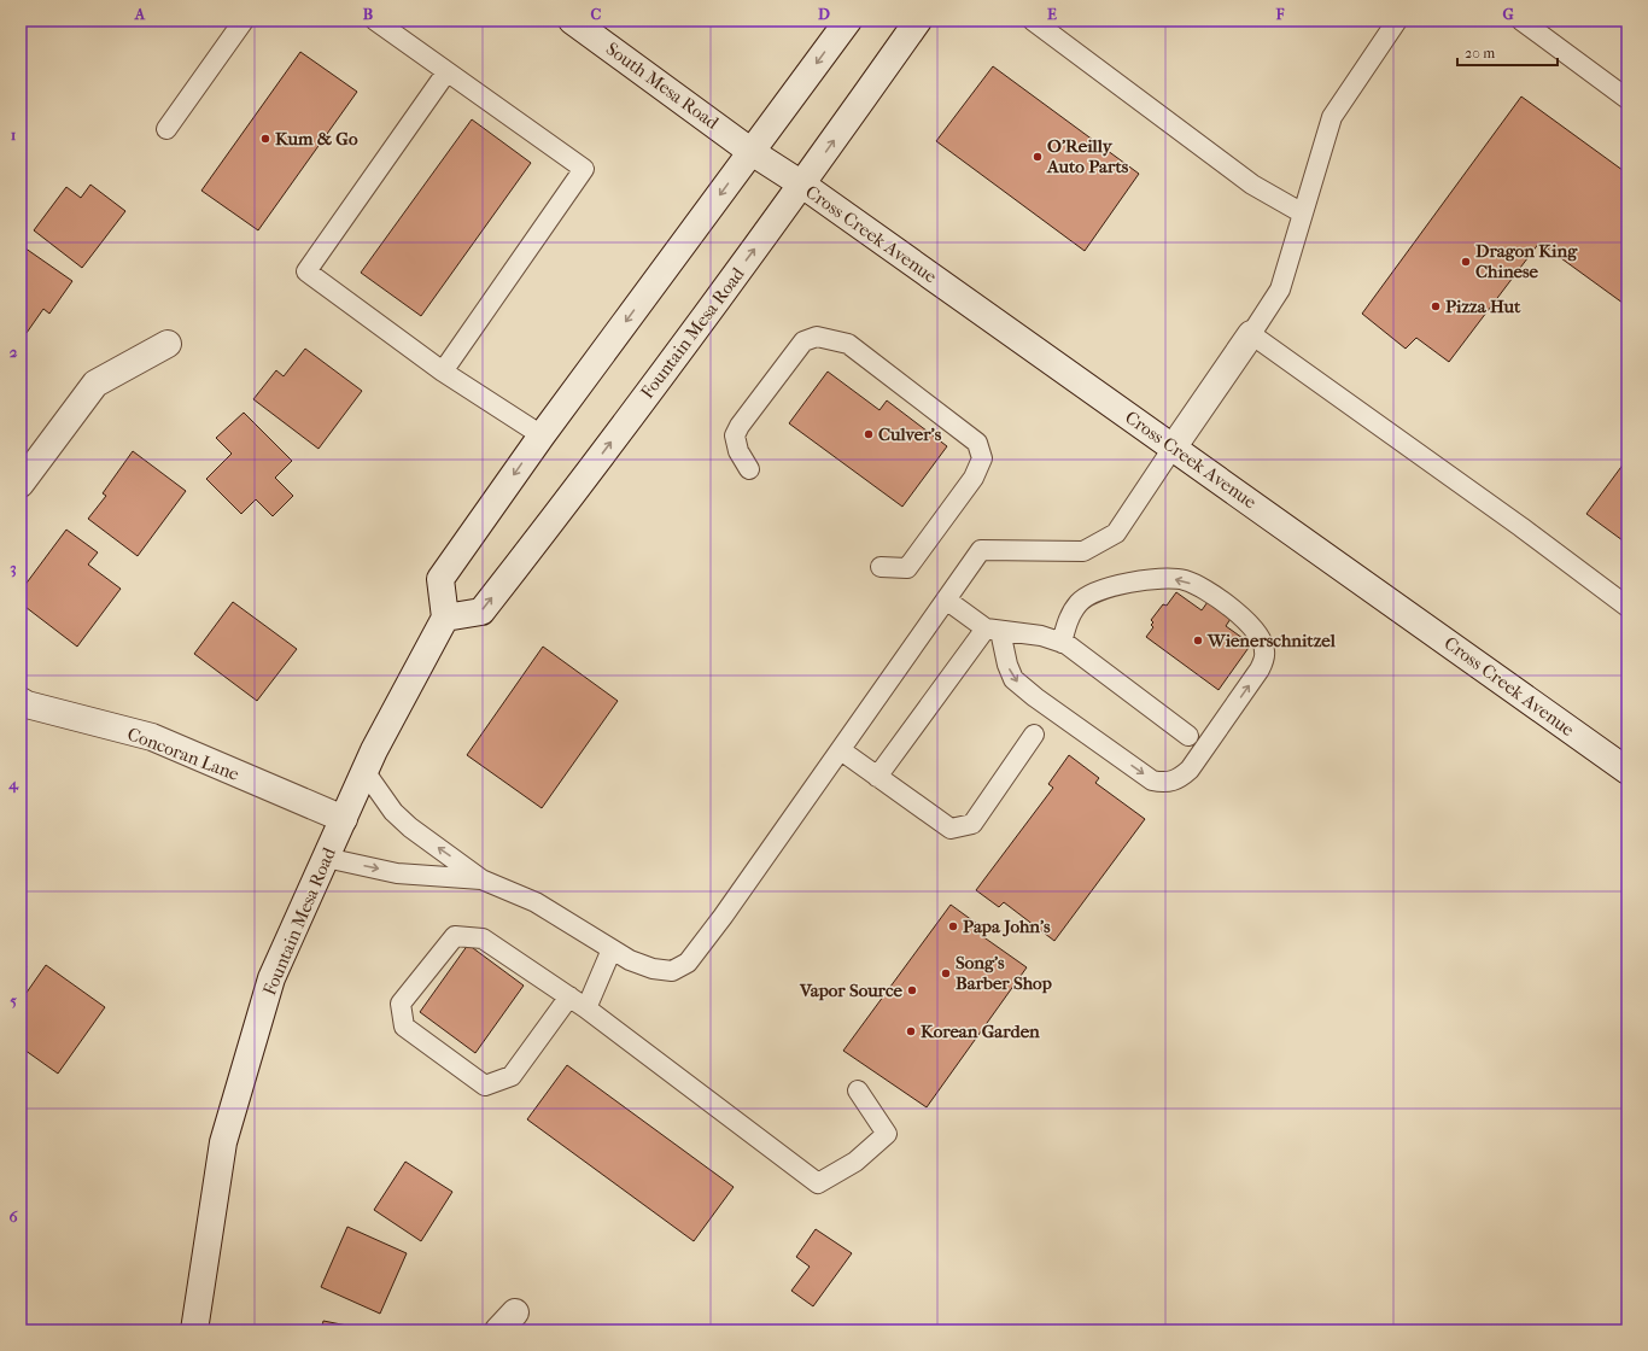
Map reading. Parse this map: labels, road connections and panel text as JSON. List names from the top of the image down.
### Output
{
  "streets": {
    "main road": [
      "South Mesa Road",
      "Cross Creek Avenue",
      "Fountain Mesa Road",
      "Concoran Lane"
    ]
  },
  "crossings": [
    ["South Mesa Road", "Cross Creek Avenue"],
    ["Cross Creek Avenue", "Fountain Mesa Road"],
    ["Fountain Mesa Road", "Concoran Lane"]
  ],
  "places": [
    "Kum & Go",
    "O'Reilly Auto Parts",
    "Dragon King Chinese",
    "Pizza Hut",
    "Culver's",
    "Wienerschnitzel",
    "Papa John's",
    "Song's Barber Shop",
    "Vapor Source",
    "Korean Garden"
  ],
  "scale_bar": "20 m",
  "grid": {
    "columns": [
      "A",
      "B",
      "C",
      "D",
      "E",
      "F",
      "G"
    ],
    "rows": [
      "1",
      "2",
      "3",
      "4",
      "5",
      "6"
    ]
  }
}
